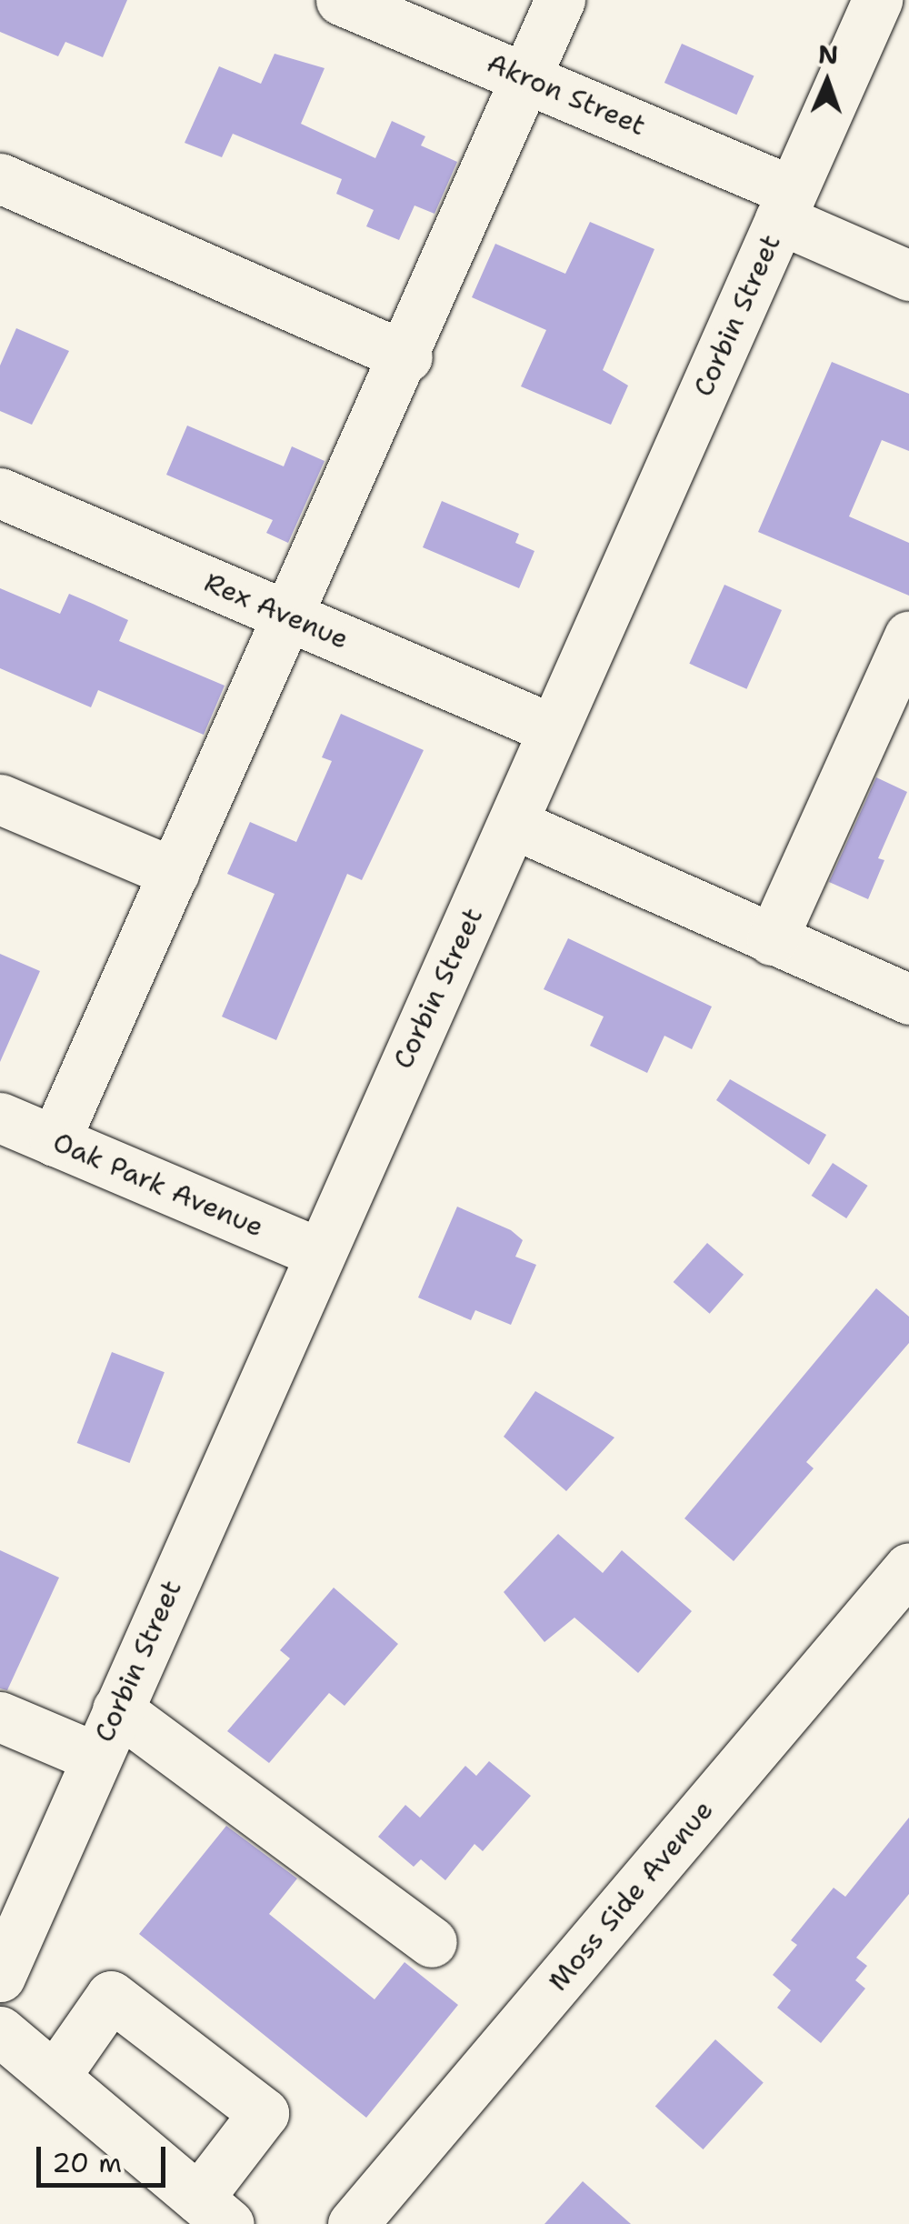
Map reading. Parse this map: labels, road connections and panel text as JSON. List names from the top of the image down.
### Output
{
  "streets": {
    "street": [
      "Akron Street",
      "Corbin Street",
      "Rex Avenue",
      "Oak Park Avenue",
      "Moss Side Avenue"
    ]
  },
  "crossings": [
    ["Akron Street", "Corbin Street"],
    ["Corbin Street", "Rex Avenue"],
    ["Corbin Street", "Oak Park Avenue"]
  ],
  "scale_bar": "20 m",
  "north": "top"
}
